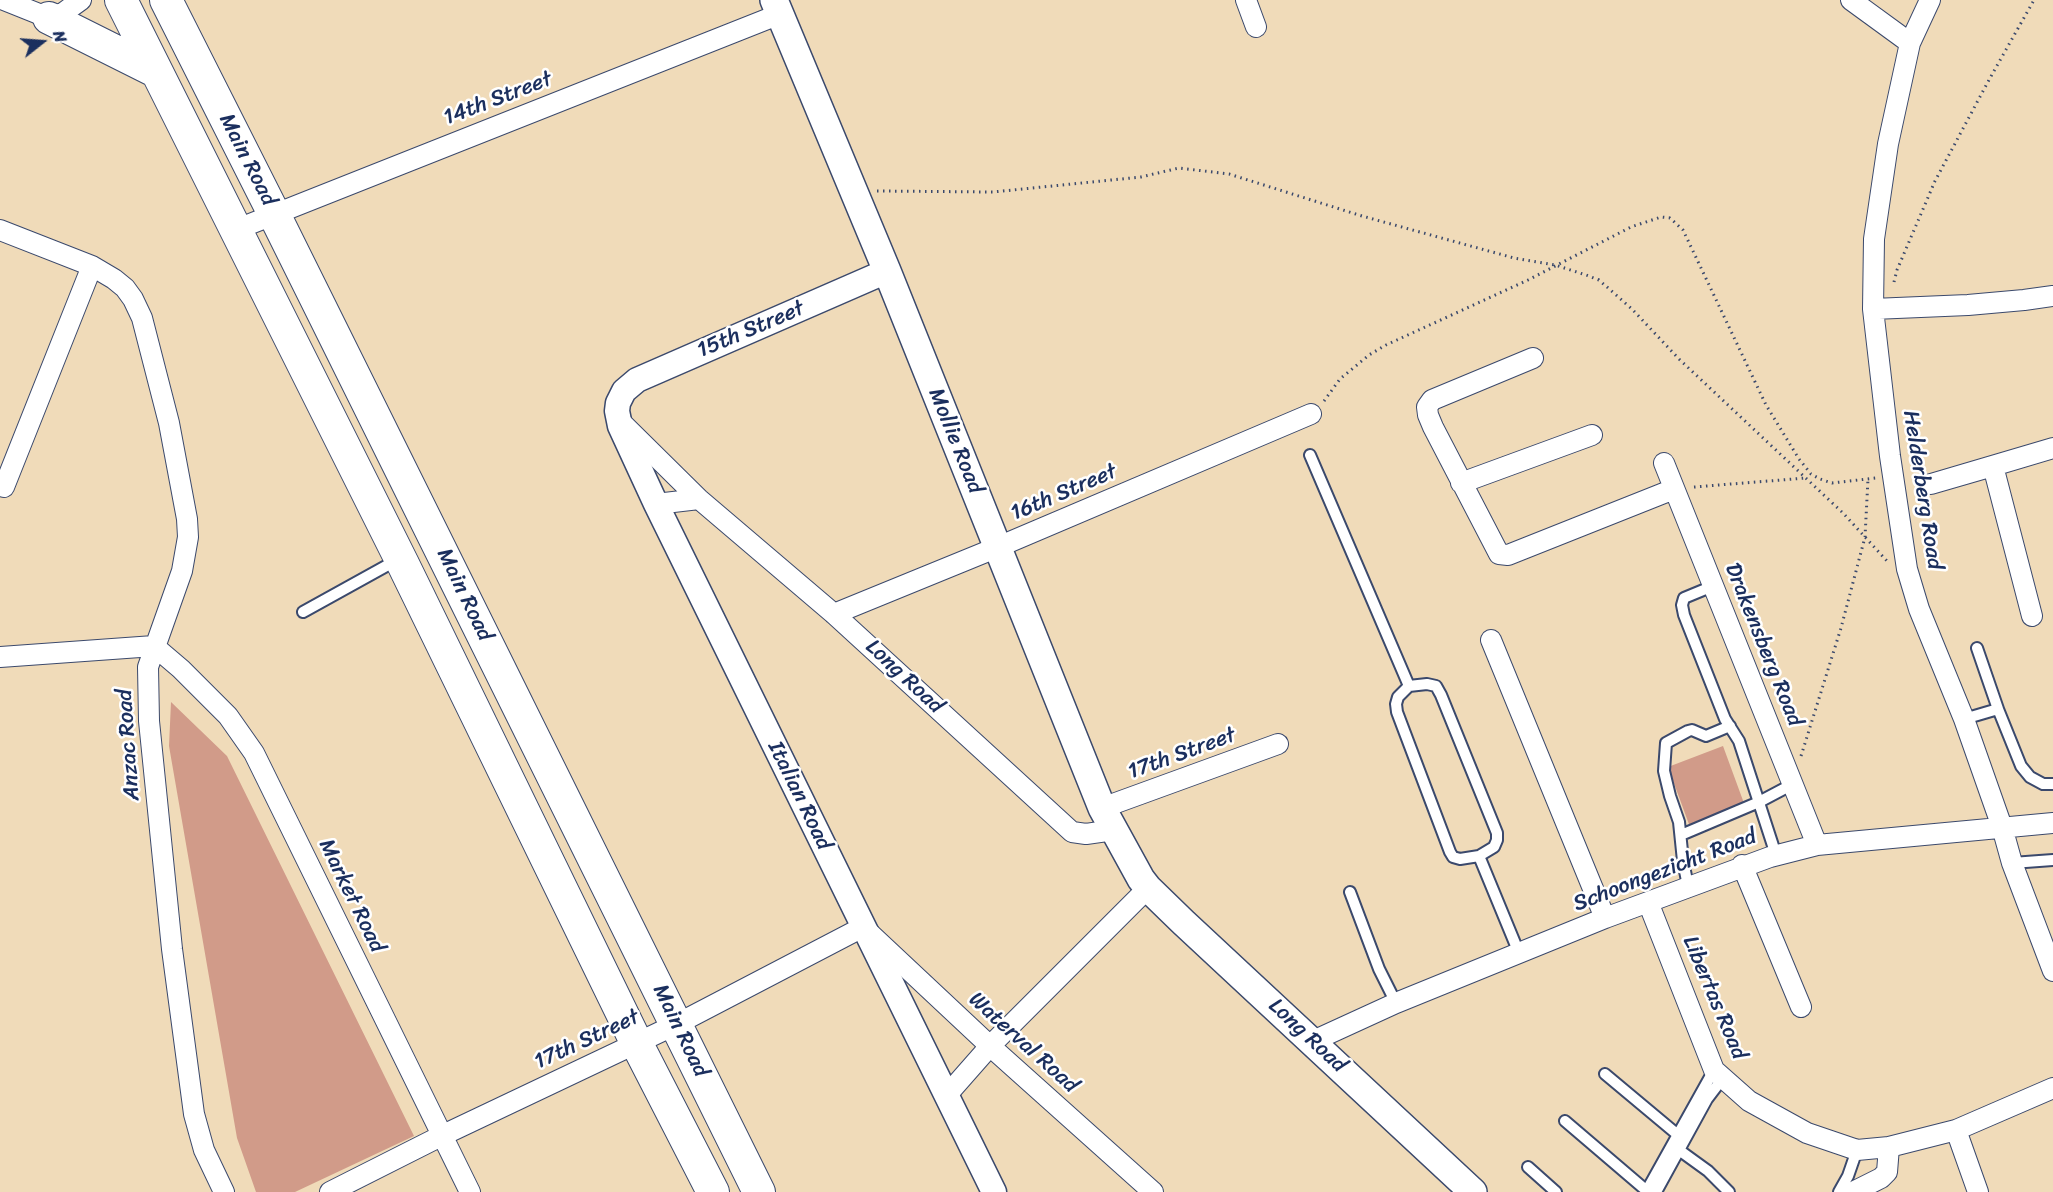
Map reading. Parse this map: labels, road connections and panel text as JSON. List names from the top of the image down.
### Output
{
  "streets": {
    "main road": ["Main Road", "Mollie Road", "Long Road"],
    "street": [
      "14th Street",
      "15th Street",
      "Helderberg Road",
      "16th Street",
      "Drakensberg Road",
      "Anzac Road",
      "17th Street",
      "Italian Road",
      "Schoongezicht Road",
      "Market Road",
      "Libertas Road",
      "Waterval Road"
    ]
  },
  "crossings": [
    ["14th Street", "Main Road"],
    ["14th Street", "Mollie Road"],
    ["Main Road", "17th Street"],
    ["15th Street", "Mollie Road"],
    ["15th Street", "Long Road"],
    ["15th Street", "Italian Road"],
    ["Mollie Road", "16th Street"],
    ["Mollie Road", "Long Road"],
    ["Mollie Road", "17th Street"],
    ["Helderberg Road", "Schoongezicht Road"],
    ["16th Street", "Long Road"],
    ["Drakensberg Road", "Schoongezicht Road"],
    ["Long Road", "17th Street"],
    ["Long Road", "Italian Road"],
    ["Long Road", "Schoongezicht Road"],
    ["Anzac Road", "Market Road"],
    ["17th Street", "Italian Road"],
    ["17th Street", "Market Road"],
    ["17th Street", "Waterval Road"],
    ["Italian Road", "Waterval Road"],
    ["Schoongezicht Road", "Libertas Road"]
  ],
  "north": "right"
}
